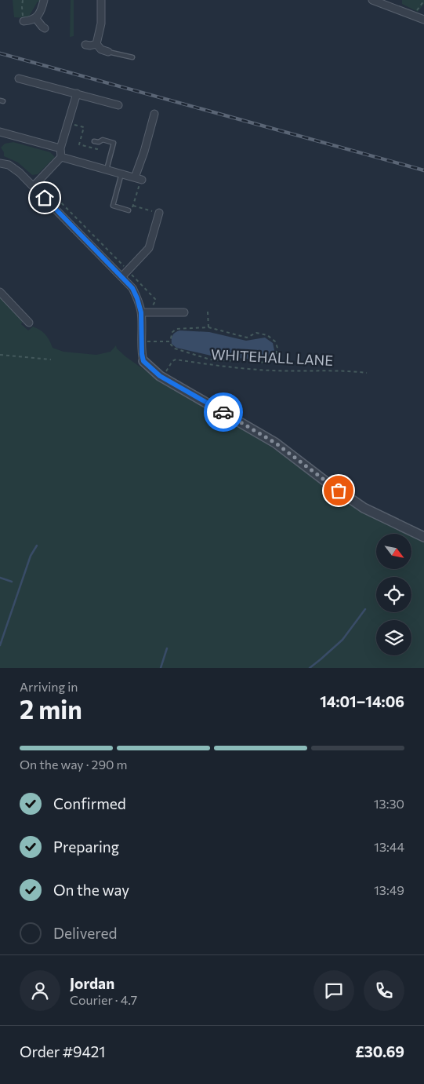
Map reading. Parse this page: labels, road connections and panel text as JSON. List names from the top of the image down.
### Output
{
  "streets": {
    "path": ["WHITEHALL LANE"]
  },
  "north": "bottom right",
  "page": {
    "heading": ["2 min", "Arriving in", "14:01–14:06"],
    "panel": [
      "Jordan",
      "Courier · 4.7",
      "Order #9421",
      "£30.69"
    ],
    "bar": "On the way · 290 m",
    "list": [
      ["Confirmed", "13:30"],
      ["Preparing", "13:44"],
      ["On the way", "13:49"],
      "Delivered"
    ]
  }
}
